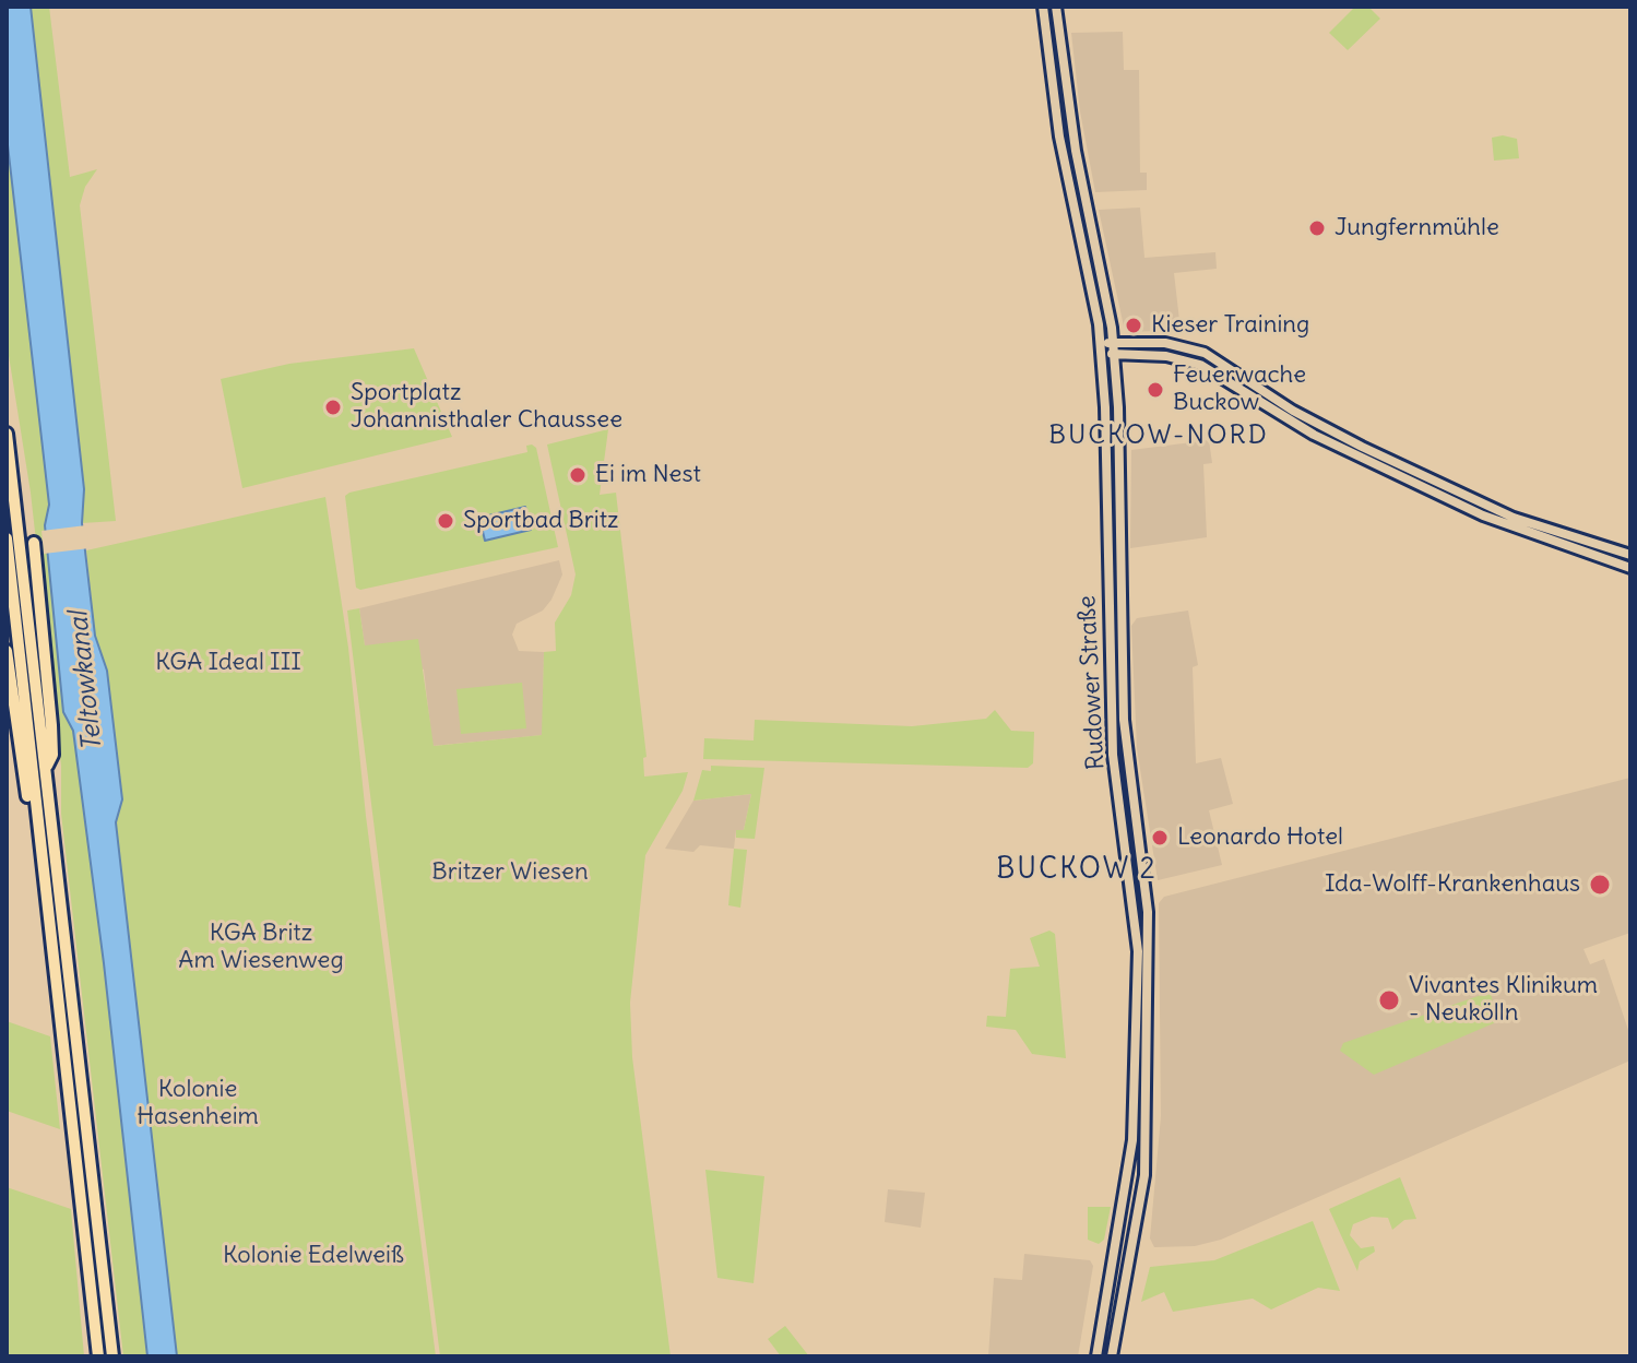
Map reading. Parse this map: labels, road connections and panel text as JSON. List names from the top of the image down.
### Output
{
  "streets": {
    "main road": ["Rudower Straße"]
  },
  "districts": ["BUCKOW-NORD", "BUCKOW 2"],
  "water": ["Teltowkanal"],
  "parks": [
    "KGA Ideal III",
    "Britzer Wiesen",
    "KGA Britz Am Wiesenweg",
    "Kolonie Hasenheim",
    "Kolonie Edelweiß"
  ],
  "places": [
    "Jungfernmühle",
    "Kieser Training",
    "Feuerwache Buckow",
    "Sportplatz Johannisthaler Chaussee",
    "Ei im Nest",
    "Sportbad Britz",
    "Leonardo Hotel",
    "Ida-Wolff-Krankenhaus",
    "Vivantes Klinikum - Neukölln"
  ]
}
